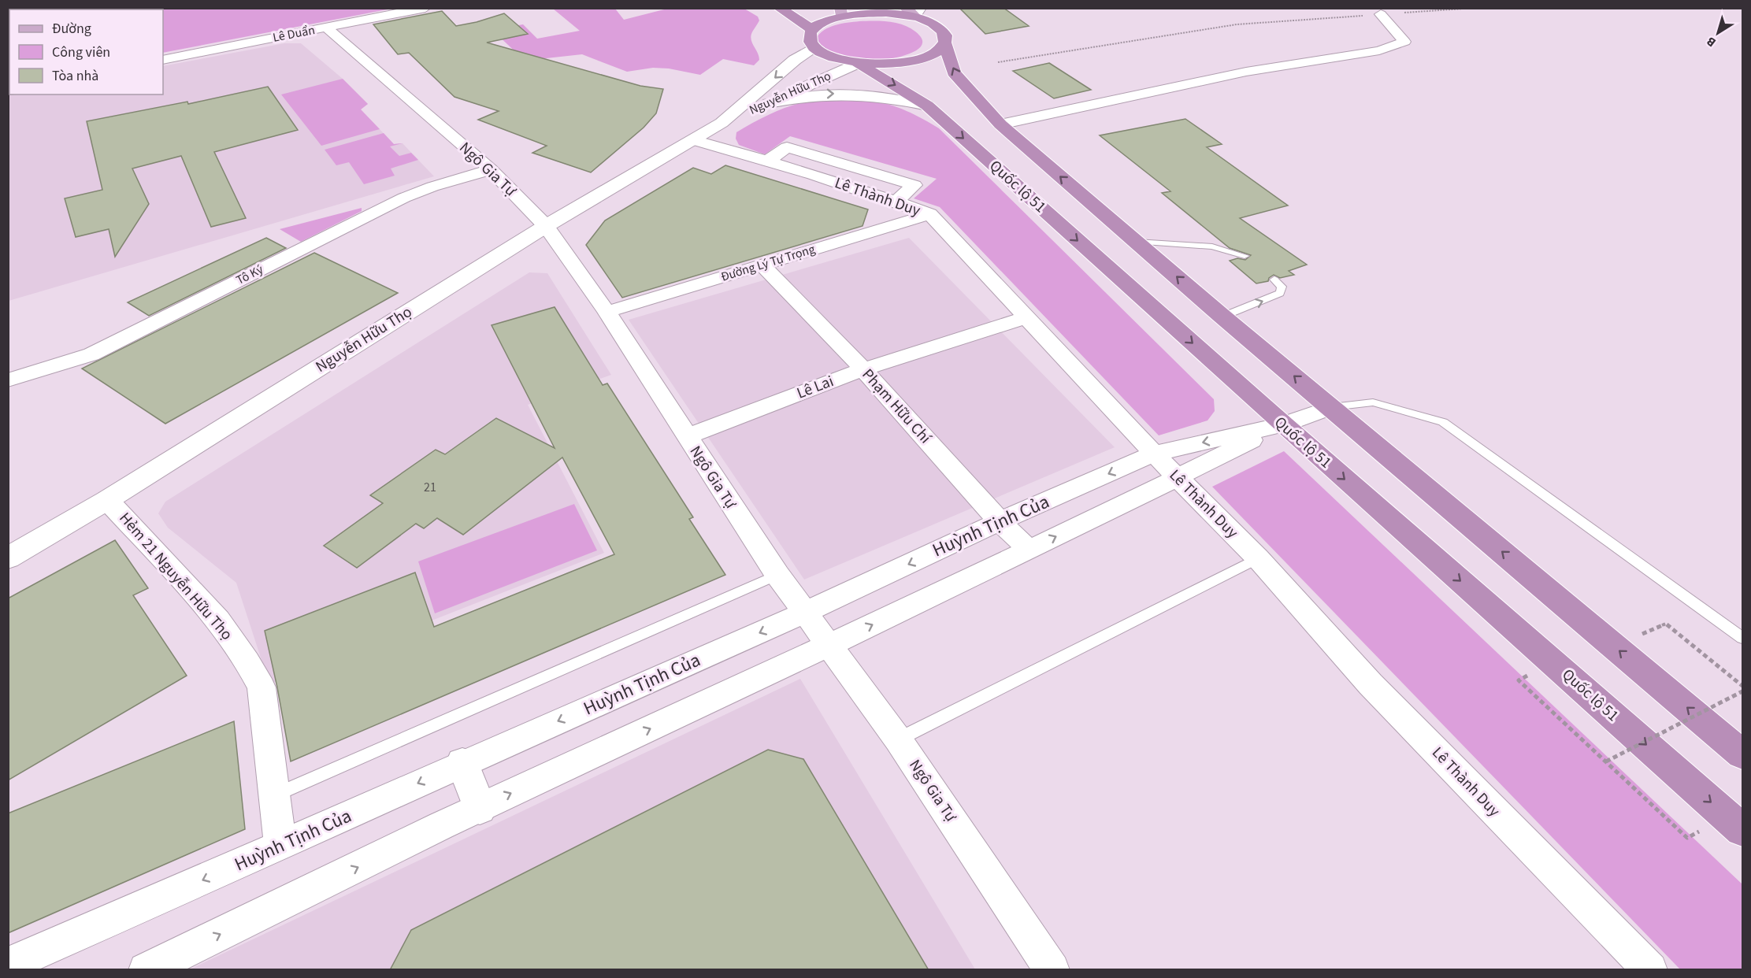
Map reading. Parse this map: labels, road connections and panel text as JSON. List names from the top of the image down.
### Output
{
  "streets": {
    "highway": ["Quốc lộ 51"],
    "street": [
      "Lê Duẩn",
      "Nguyễn Hữu Thọ",
      "Ngô Gia Tự",
      "Lê Thành Duy",
      "Đường Lý Tự Trọng",
      "Tô Ký",
      "Lê Lai",
      "Phạm Hữu Chí",
      "Huỳnh Tịnh Của",
      "Hẻm 21 Nguyễn Hữu Thọ"
    ]
  },
  "crossings": [
    ["Lê Duẩn", "Ngô Gia Tự"],
    ["Nguyễn Hữu Thọ", "Ngô Gia Tự"],
    ["Nguyễn Hữu Thọ", "Quốc lộ 51"],
    ["Nguyễn Hữu Thọ", "Lê Thành Duy"],
    ["Nguyễn Hữu Thọ", "Hẻm 21 Nguyễn Hữu Thọ"],
    ["Ngô Gia Tự", "Đường Lý Tự Trọng"],
    ["Ngô Gia Tự", "Tô Ký"],
    ["Ngô Gia Tự", "Lê Lai"],
    ["Ngô Gia Tự", "Huỳnh Tịnh Của"],
    ["Quốc lộ 51", "Huỳnh Tịnh Của"],
    ["Lê Thành Duy", "Đường Lý Tự Trọng"],
    ["Lê Thành Duy", "Lê Lai"],
    ["Lê Thành Duy", "Huỳnh Tịnh Của"],
    ["Đường Lý Tự Trọng", "Phạm Hữu Chí"],
    ["Lê Lai", "Phạm Hữu Chí"],
    ["Phạm Hữu Chí", "Huỳnh Tịnh Của"],
    ["Huỳnh Tịnh Của", "Hẻm 21 Nguyễn Hữu Thọ"]
  ],
  "house_numbers": ["21"],
  "legend": ["Đường", "Công viên", "Tòa nhà"],
  "north": "bottom left"
}
